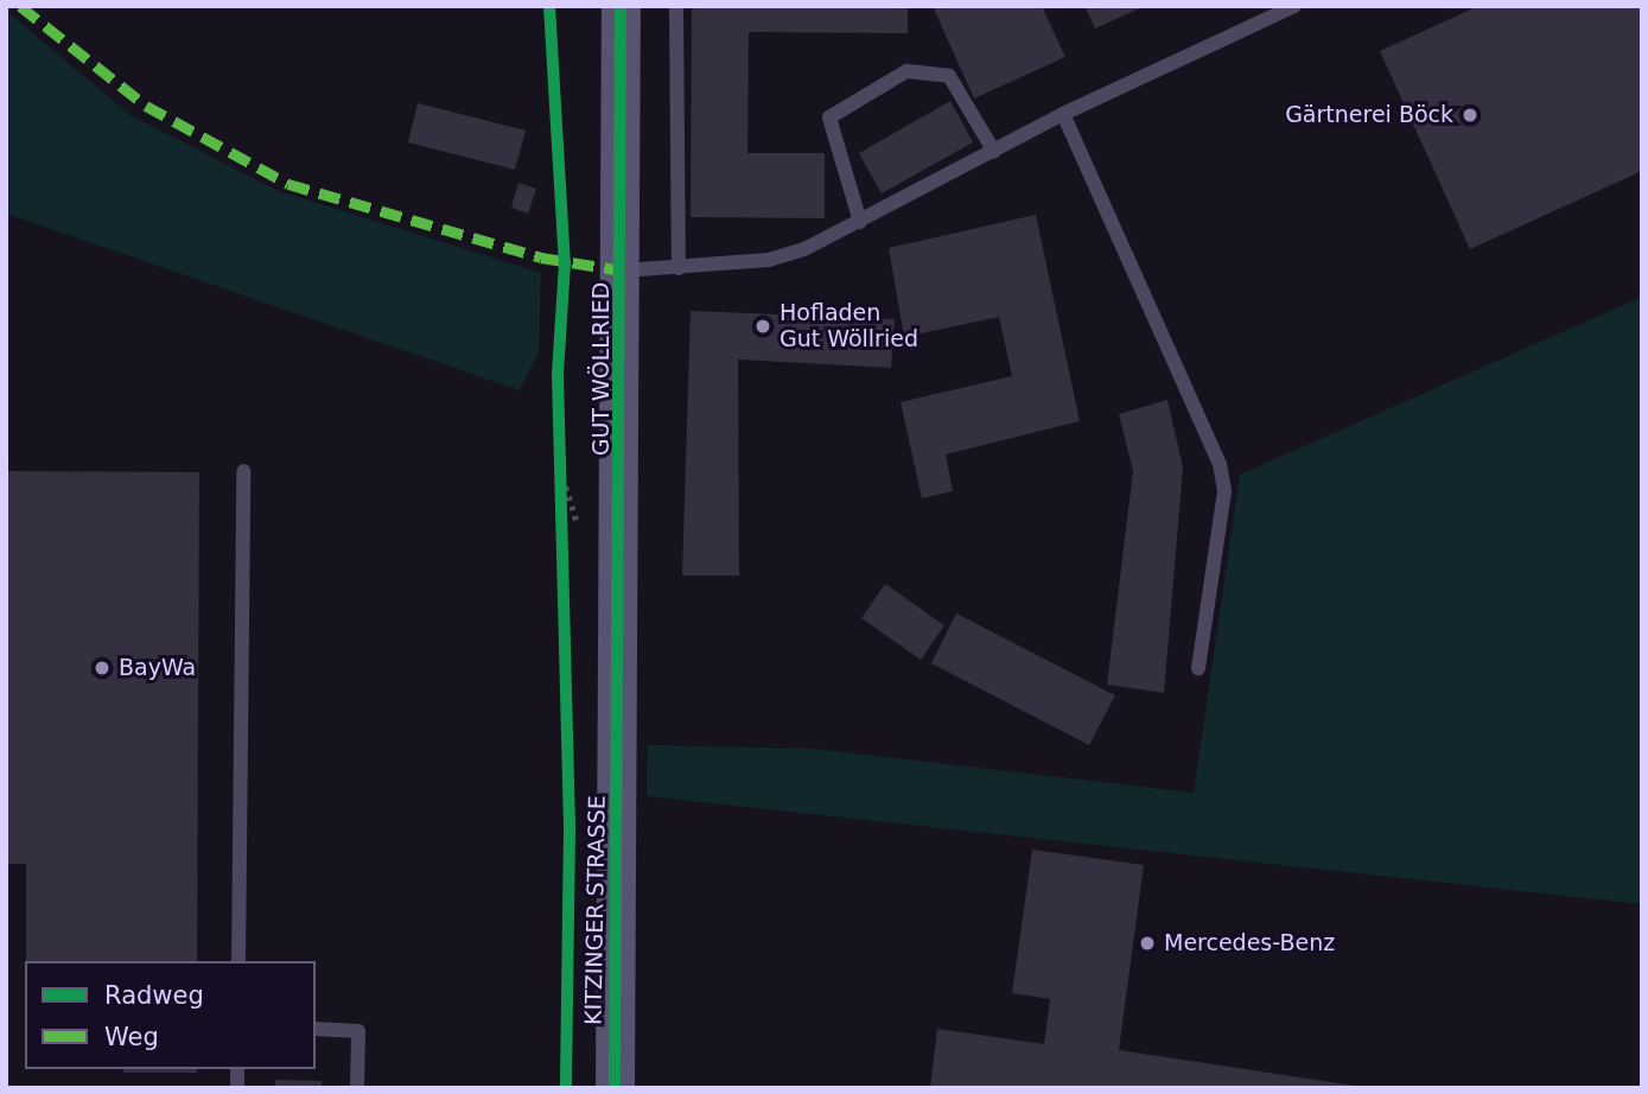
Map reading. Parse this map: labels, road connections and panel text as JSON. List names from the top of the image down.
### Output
{
  "streets": {
    "street": ["GUT WÖLLRIED", "KITZINGER STRASSE"]
  },
  "crossings": [
    ["GUT WÖLLRIED", "KITZINGER STRASSE"]
  ],
  "places": [
    "Gärtnerei Böck",
    "Hofladen Gut Wöllried",
    "BayWa",
    "Mercedes-Benz"
  ],
  "legend": ["Radweg", "Weg"]
}
